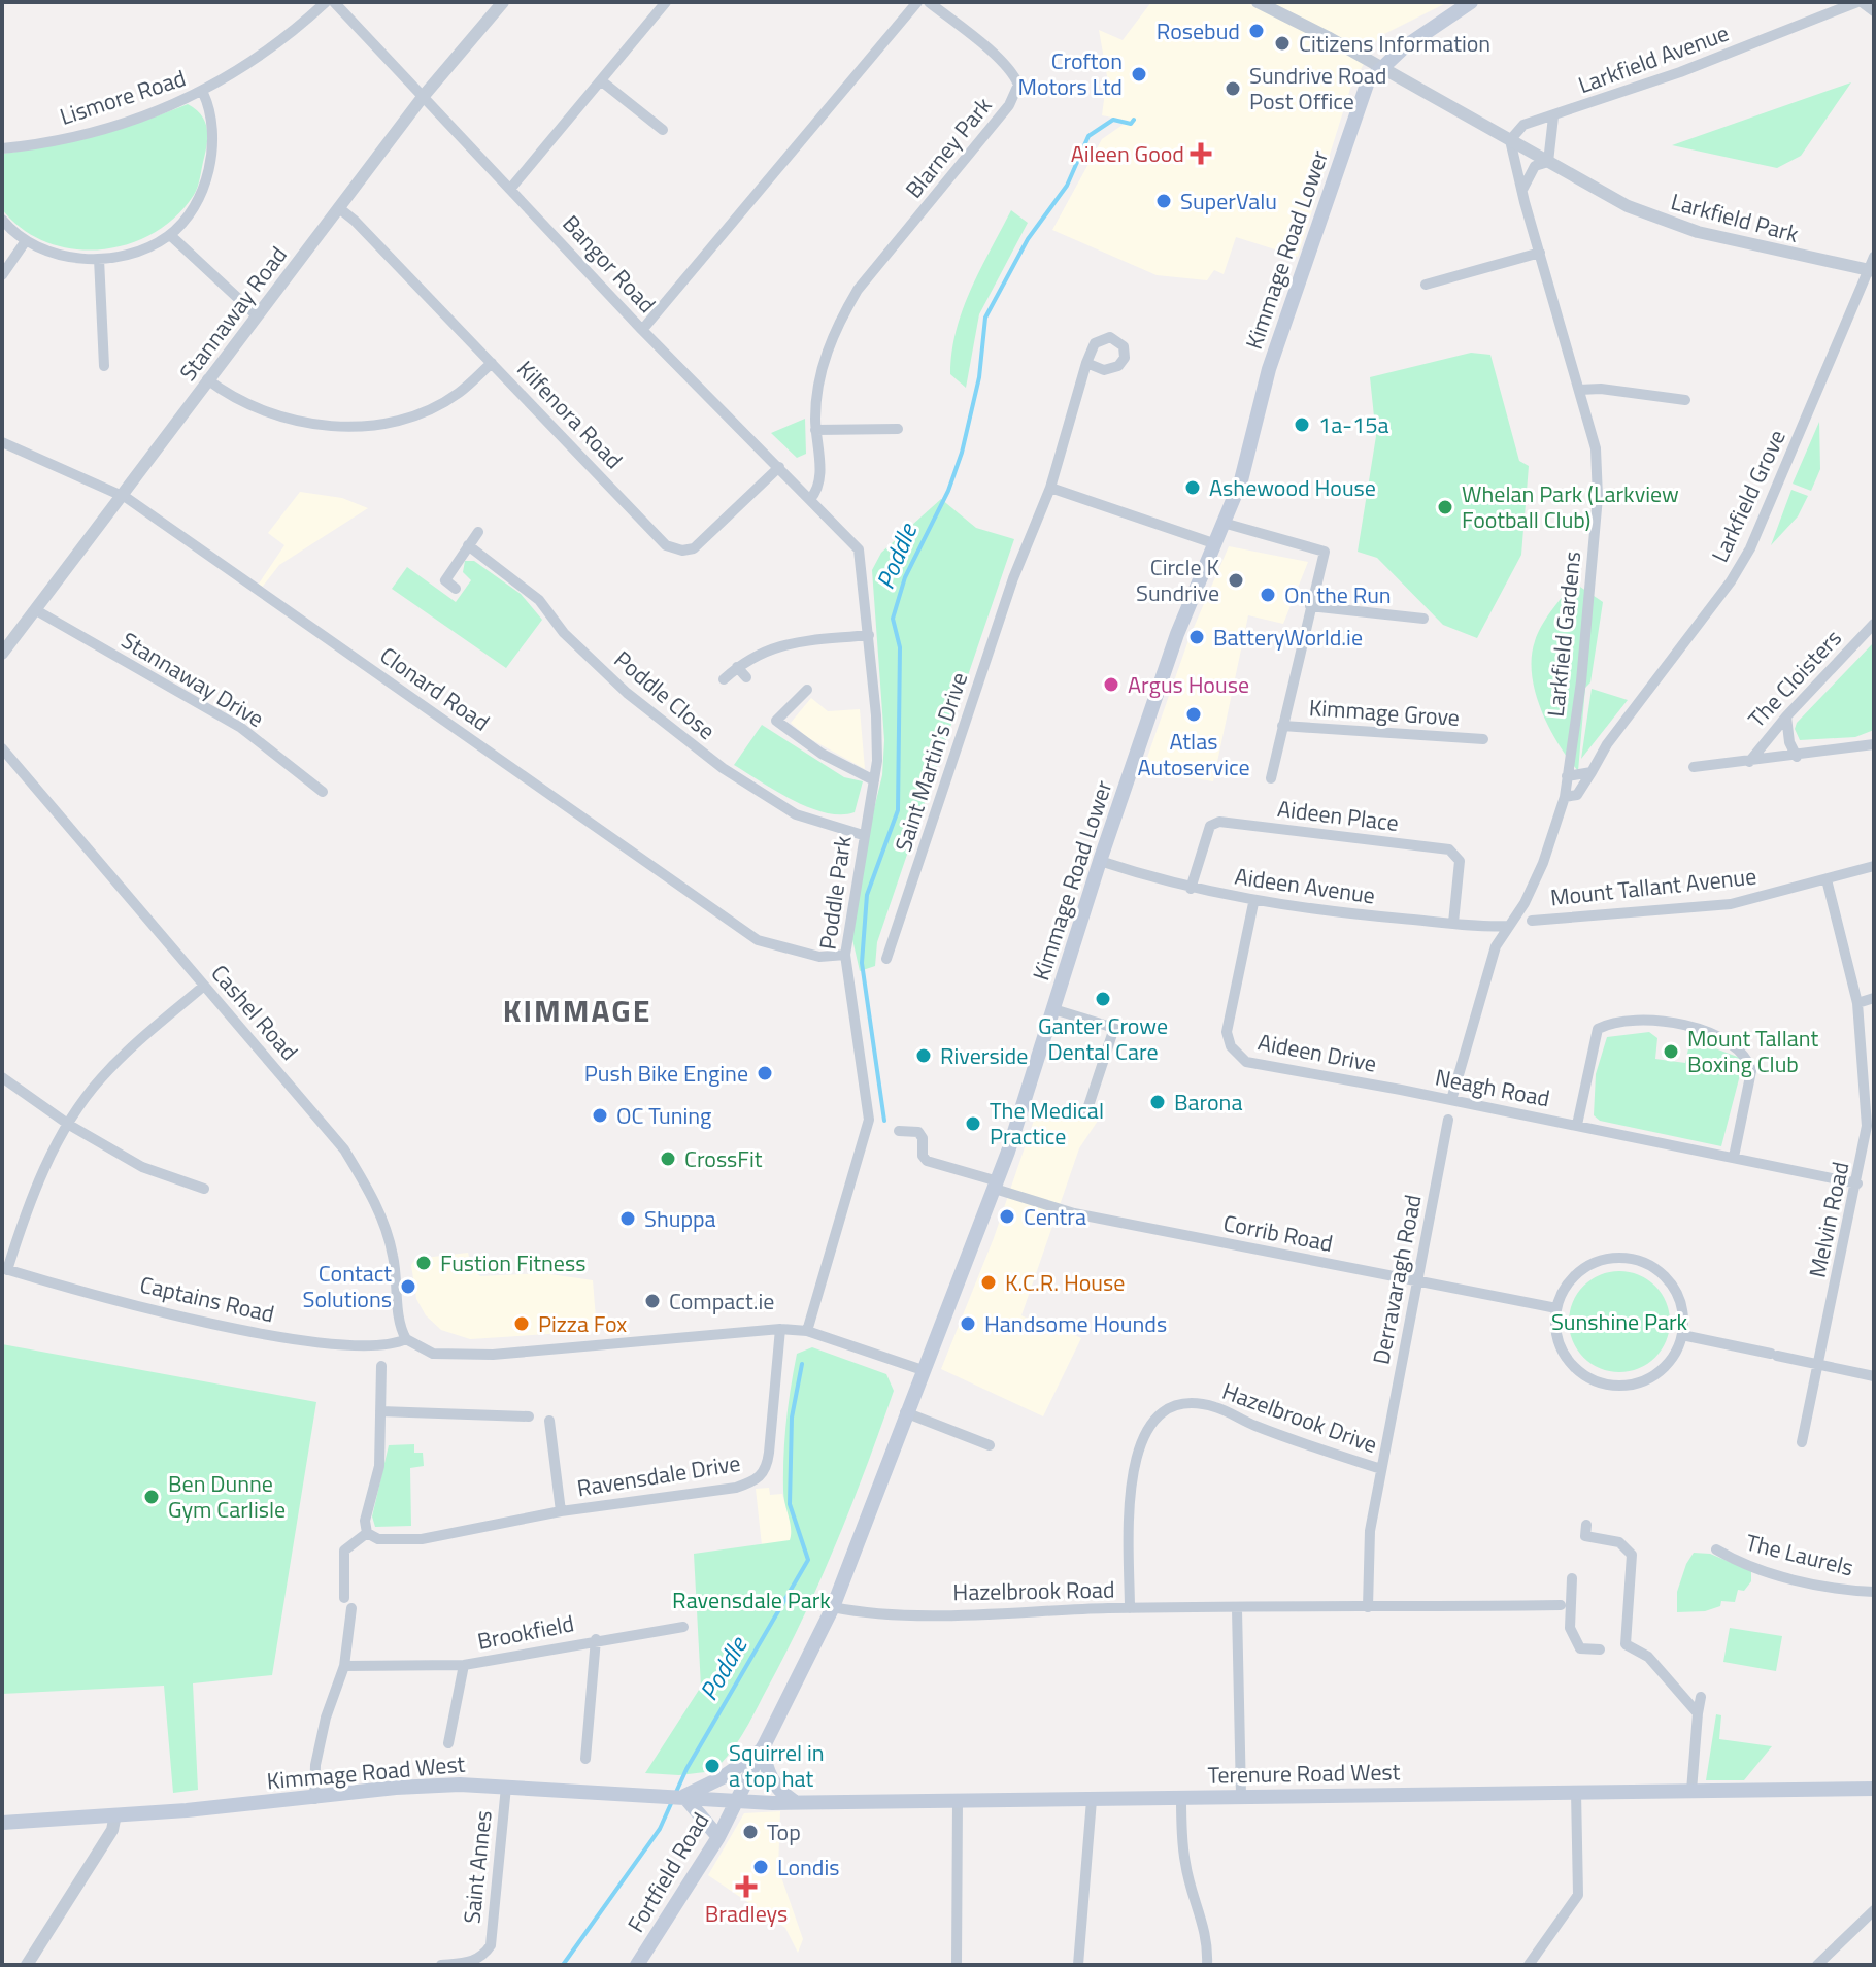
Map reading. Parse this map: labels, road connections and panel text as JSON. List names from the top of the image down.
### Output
{
  "streets": {
    "main road": [
      "Kimmage Road Lower",
      "Kimmage Road West",
      "Terenure Road West",
      "Fortfield Road"
    ],
    "street": [
      "Larkfield Avenue",
      "Lismore Road",
      "Blarney Park",
      "Larkfield Park",
      "Bangor Road",
      "Stannaway Road",
      "Kilfenora Road",
      "Larkfield Grove",
      "Larkfield Gardens",
      "The Cloisters",
      "Stannaway Drive",
      "Clonard Road",
      "Poddle Close",
      "Kimmage Grove",
      "Saint Martin's Drive",
      "Aideen Place",
      "Aideen Avenue",
      "Mount Tallant Avenue",
      "Poddle Park",
      "Cashel Road",
      "Aideen Drive",
      "Neagh Road",
      "Melvin Road",
      "Corrib Road",
      "Derravaragh Road",
      "Captains Road",
      "Hazelbrook Drive",
      "Ravensdale Drive",
      "The Laurels",
      "Hazelbrook Road",
      "Brookfield",
      "Saint Annes"
    ]
  },
  "crossings": [
    ["Larkfield Avenue", "Larkfield Park"],
    ["Larkfield Avenue", "Larkfield Gardens"],
    ["Larkfield Park", "Larkfield Grove"],
    ["Larkfield Park", "Larkfield Gardens"],
    ["Kimmage Road Lower", "Kimmage Grove"],
    ["Kimmage Road Lower", "Aideen Avenue"],
    ["Kimmage Road Lower", "Corrib Road"],
    ["Kimmage Road Lower", "Hazelbrook Road"],
    ["Kimmage Road Lower", "Kimmage Road West"],
    ["Kimmage Road Lower", "Terenure Road West"],
    ["Kimmage Road Lower", "Fortfield Road"],
    ["Bangor Road", "Stannaway Road"],
    ["Bangor Road", "Kilfenora Road"],
    ["Bangor Road", "Poddle Park"],
    ["Stannaway Road", "Kilfenora Road"],
    ["Stannaway Road", "Stannaway Drive"],
    ["Stannaway Road", "Clonard Road"],
    ["Larkfield Grove", "Larkfield Gardens"],
    ["Larkfield Gardens", "Aideen Avenue"],
    ["Clonard Road", "Poddle Park"],
    ["Poddle Close", "Poddle Park"],
    ["Aideen Place", "Aideen Avenue"],
    ["Aideen Avenue", "Aideen Drive"],
    ["Mount Tallant Avenue", "Melvin Road"],
    ["Cashel Road", "Captains Road"],
    ["Aideen Drive", "Neagh Road"],
    ["Neagh Road", "Melvin Road"],
    ["Corrib Road", "Derravaragh Road"],
    ["Derravaragh Road", "Hazelbrook Drive"],
    ["Hazelbrook Drive", "Hazelbrook Road"],
    ["Kimmage Road West", "Terenure Road West"],
    ["Kimmage Road West", "Saint Annes"],
    ["Kimmage Road West", "Fortfield Road"],
    ["Terenure Road West", "Fortfield Road"]
  ],
  "districts": ["KIMMAGE"],
  "water": ["Poddle"],
  "parks": ["Sunshine Park", "Ravensdale Park"],
  "places": {
    "other": [
      "Rosebud",
      "Citizens Information",
      "Crofton Motors Ltd",
      "Sundrive Road Post Office",
      "SuperValu",
      "1a-15a",
      "Ashewood House",
      "Whelan Park (Larkview Football Club)",
      "Circle K Sundrive",
      "On the Run",
      "BatteryWorld.ie",
      "Argus House",
      "Atlas Autoservice",
      "Ganter Crowe Dental Care",
      "Mount Tallant Boxing Club",
      "Riverside",
      "Push Bike Engine",
      "Barona",
      "OC Tuning",
      "The Medical Practice",
      "CrossFit",
      "Centra",
      "Shuppa",
      "Fustion Fitness",
      "K.C.R. House",
      "Contact Solutions",
      "Compact.ie",
      "Pizza Fox",
      "Handsome Hounds",
      "Ben Dunne Gym Carlisle",
      "Squirrel in a top hat",
      "Top",
      "Londis"
    ],
    "health": ["Aileen Good", "Bradleys"]
  }
}
